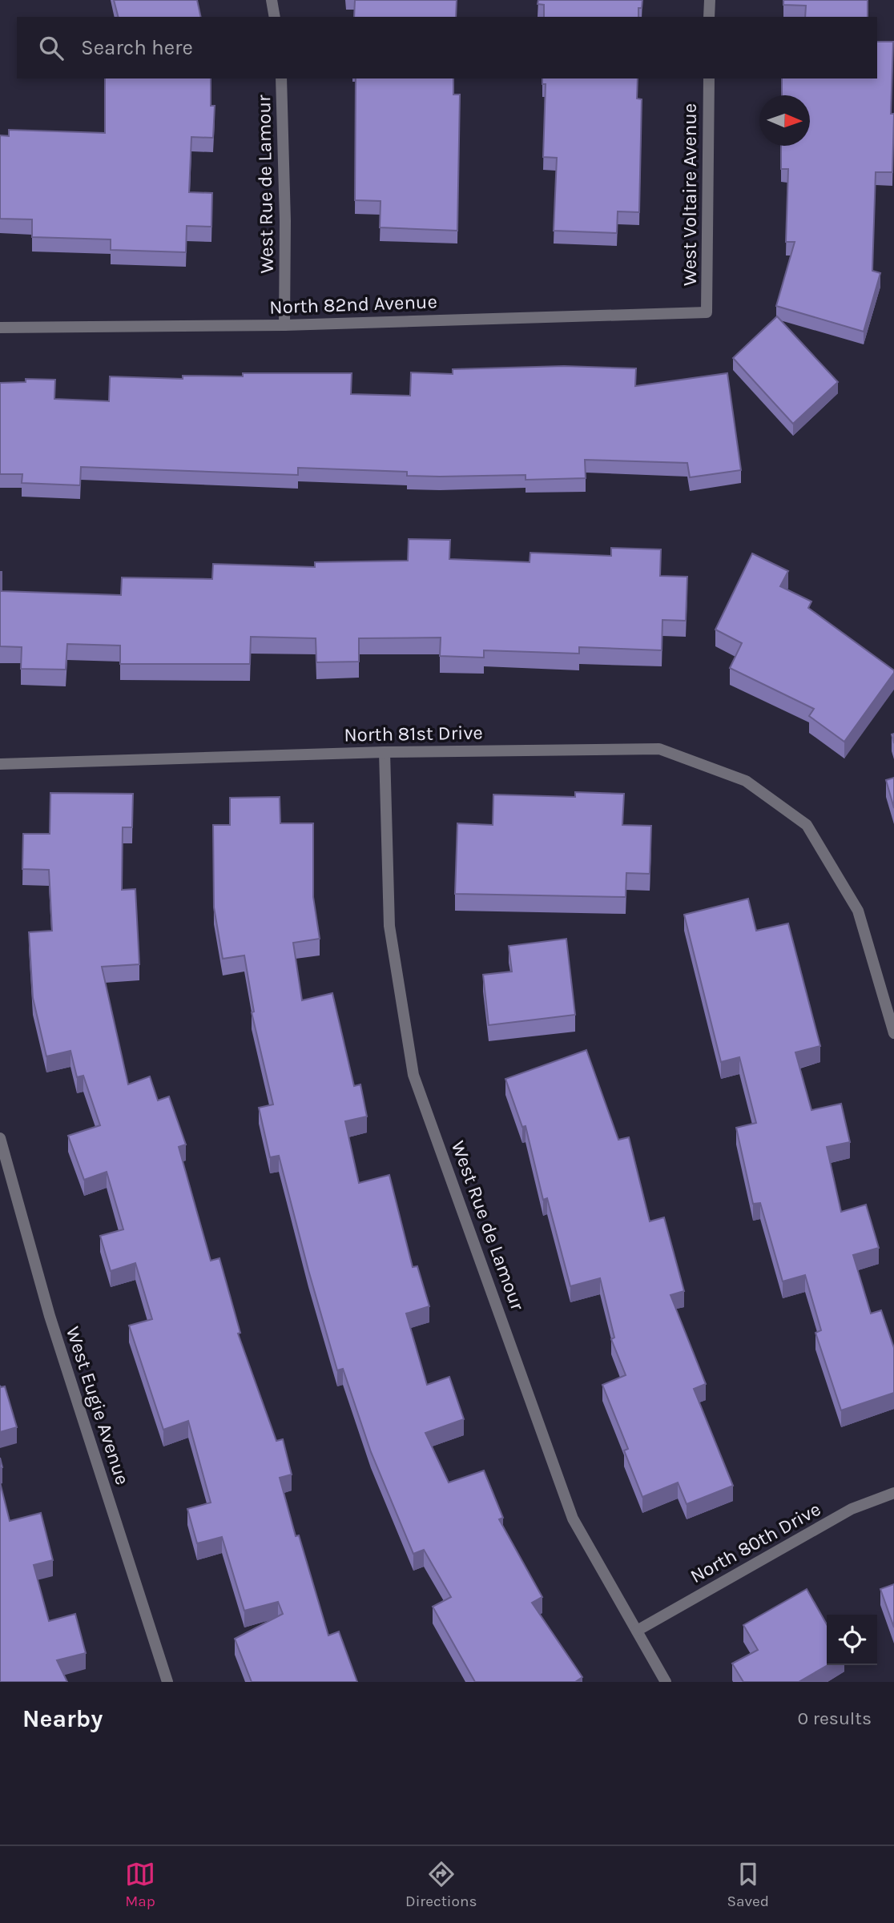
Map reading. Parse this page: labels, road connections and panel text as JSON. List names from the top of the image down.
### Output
{
  "streets": {
    "street": [
      "West Rue de Lamour",
      "West Voltaire Avenue",
      "North 82nd Avenue",
      "North 81st Drive",
      "West Eugie Avenue",
      "North 80th Drive"
    ]
  },
  "crossings": [
    ["West Rue de Lamour", "North 82nd Avenue"],
    ["West Rue de Lamour", "North 81st Drive"],
    ["West Rue de Lamour", "North 80th Drive"],
    ["West Voltaire Avenue", "North 82nd Avenue"]
  ],
  "north": "right",
  "page": {
    "search": "Search here",
    "heading": ["Nearby", "0 results"],
    "nav": ["Map", "Directions", "Saved"]
  }
}
